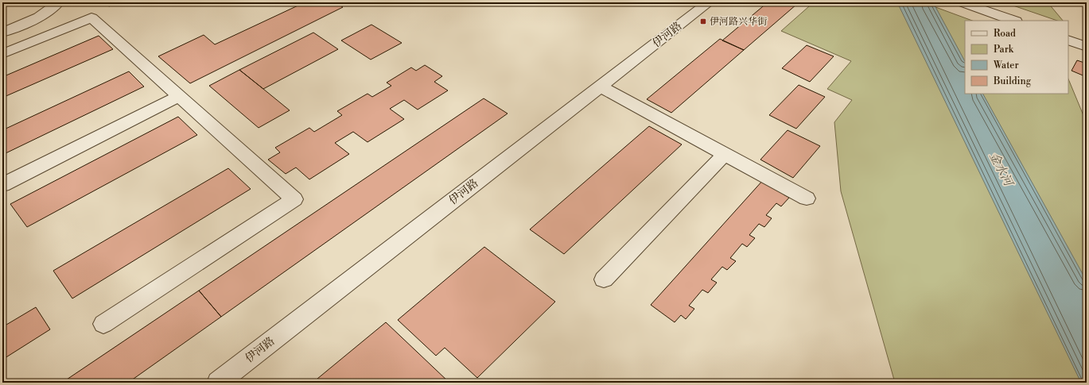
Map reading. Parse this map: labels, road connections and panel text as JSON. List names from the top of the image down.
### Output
{
  "streets": {
    "street": ["伊河路"]
  },
  "water": ["金水河"],
  "places": {
    "transit": ["伊河路兴华街"]
  },
  "legend": [
    "Road",
    "Park",
    "Water",
    "Building"
  ]
}
